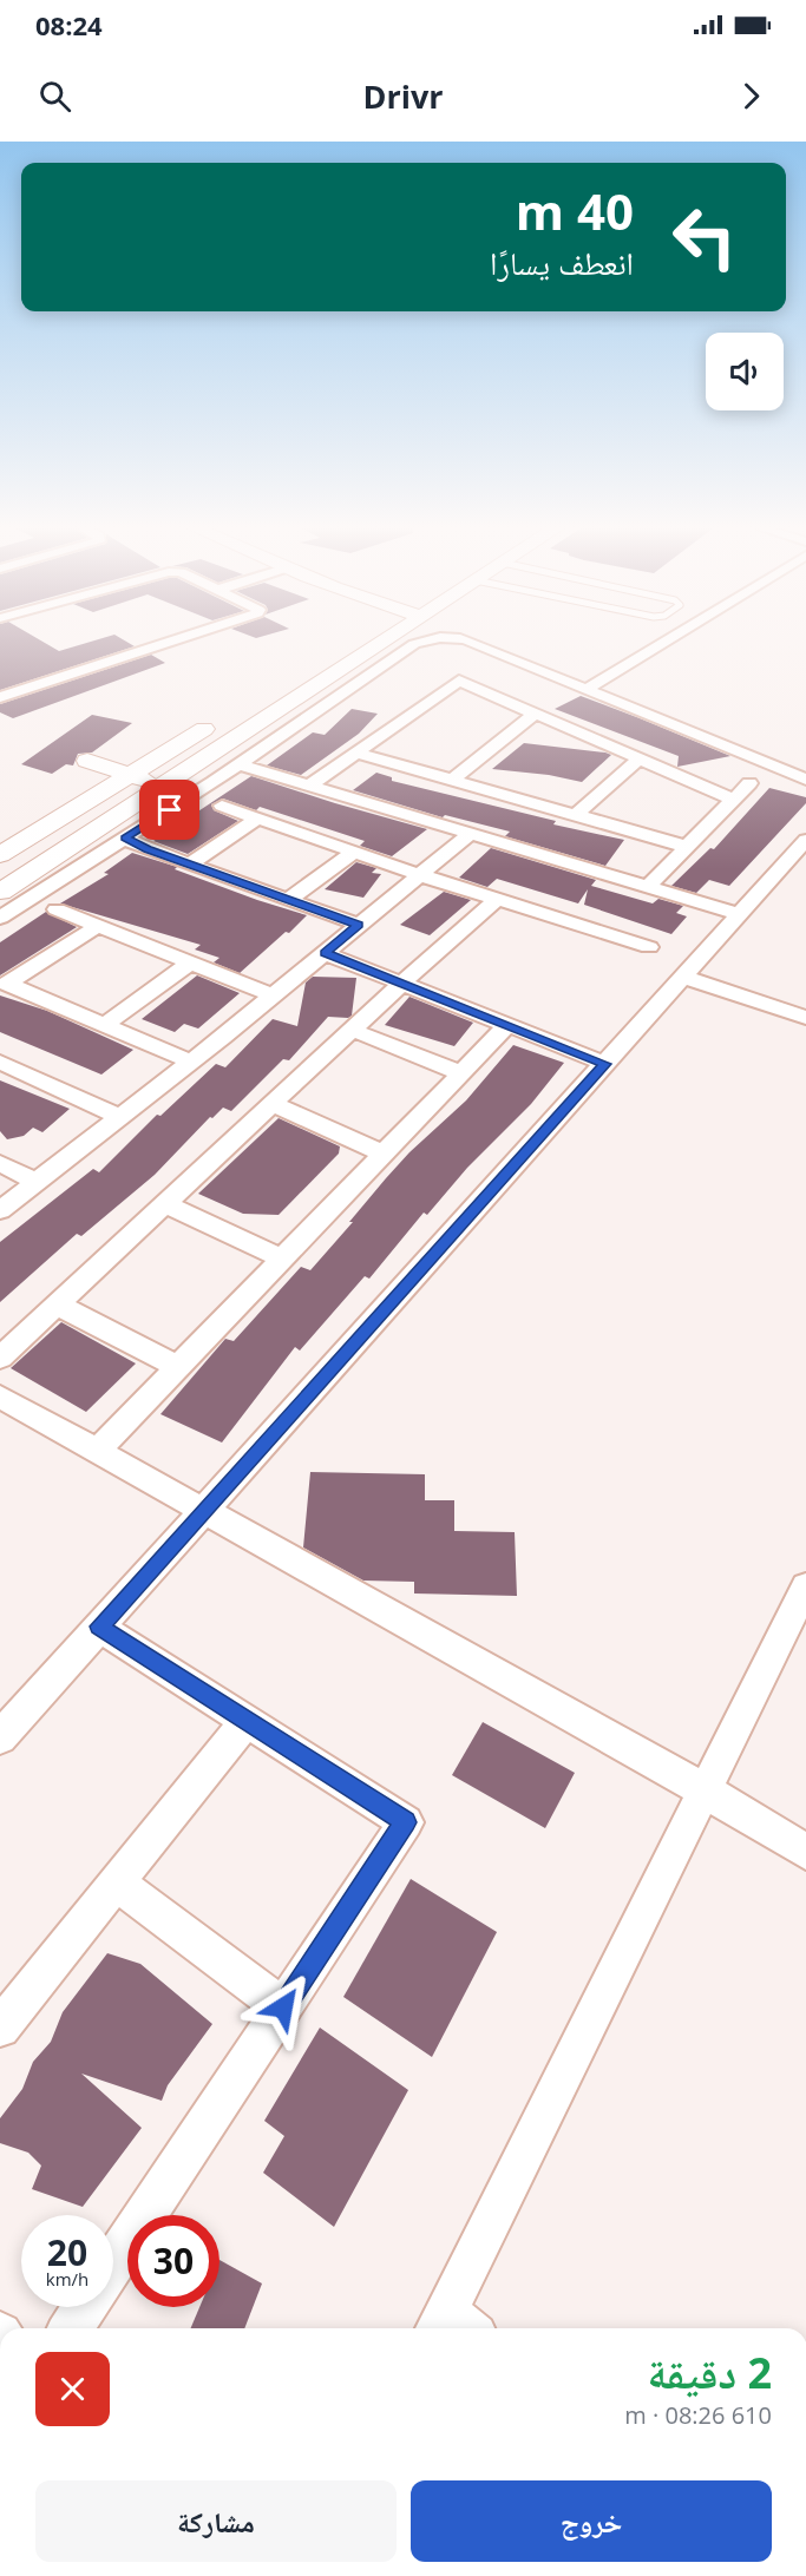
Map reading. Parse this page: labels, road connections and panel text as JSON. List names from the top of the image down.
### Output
{
  "page": {
    "status": "08:24",
    "header": "Drivr",
    "turn": ["40 m", "انعطف يسارًا"],
    "speed": "20 km/h",
    "limit": "30",
    "heading": ["2 دقيقة", "610 m · 08:26"],
    "buttons": ["خروج", "مشاركة"]
  }
}
